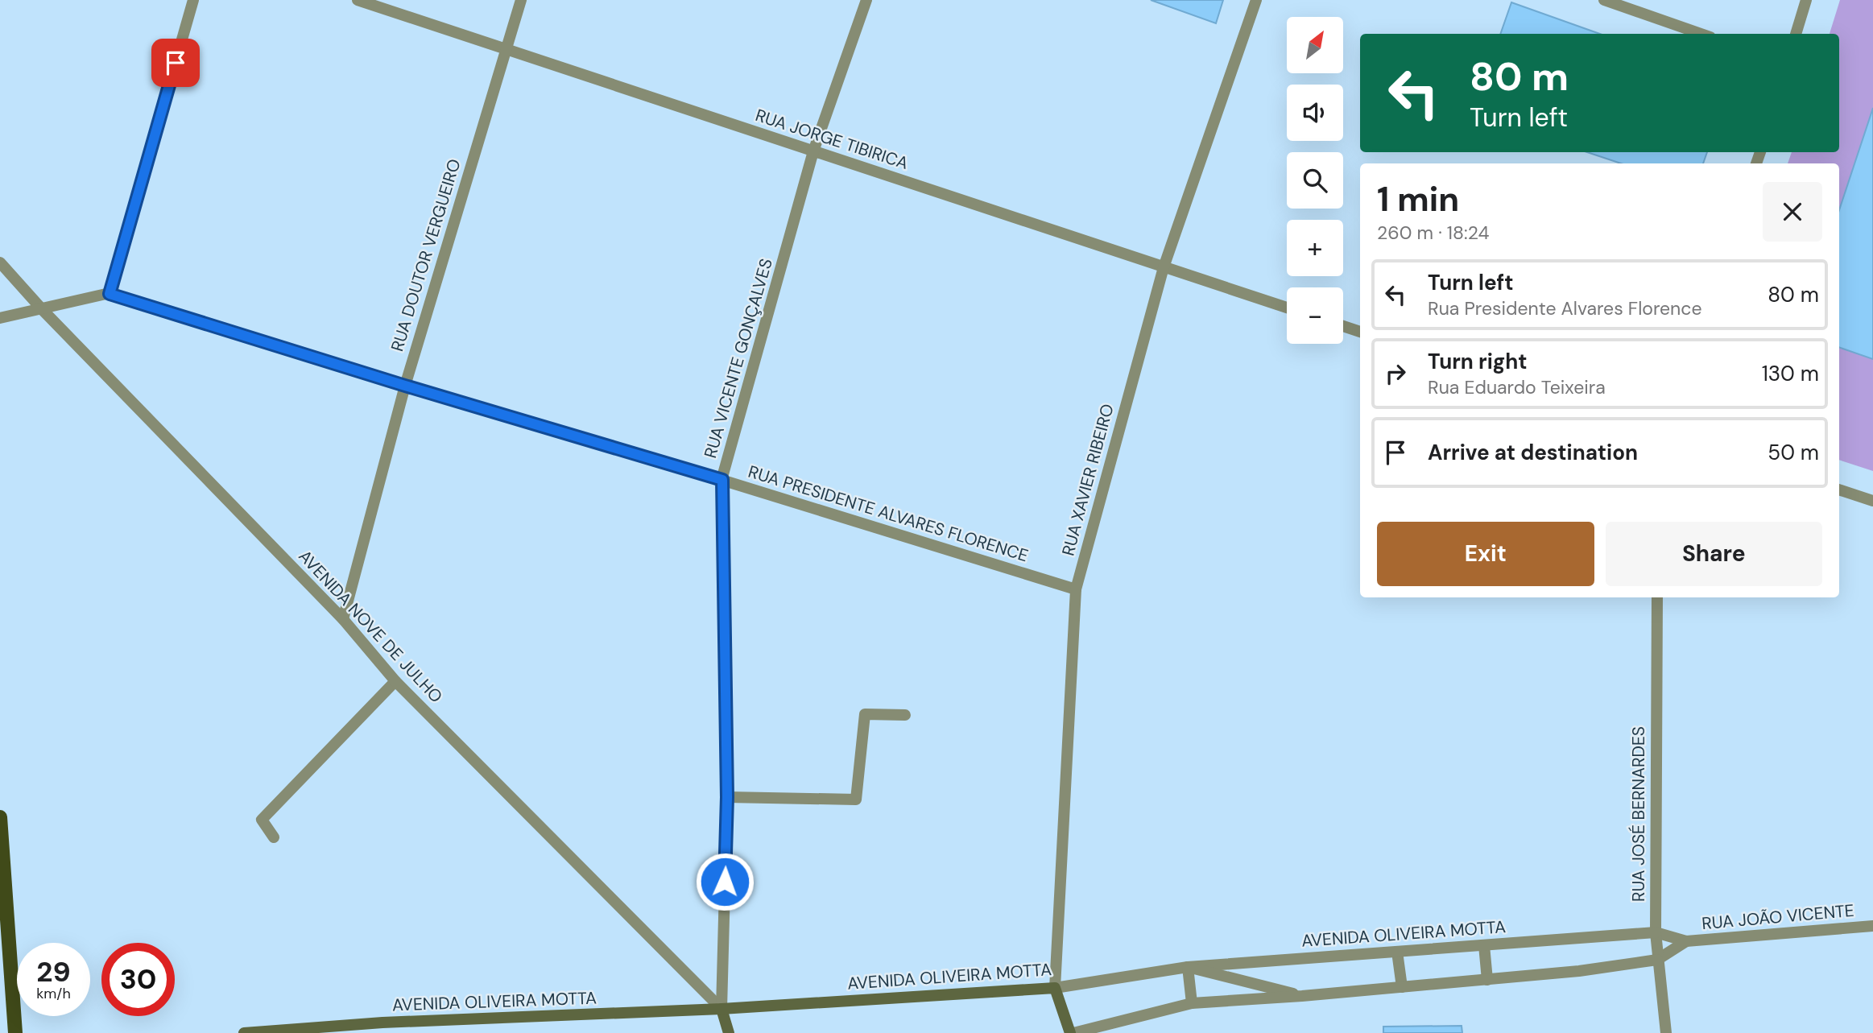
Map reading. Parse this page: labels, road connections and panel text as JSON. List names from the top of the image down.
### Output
{
  "streets": {
    "main road": ["AVENIDA OLIVEIRA MOTTA"],
    "street": [
      "RUA JORGE TIBIRICA",
      "RUA DOUTOR VERGUEIRO",
      "RUA VICENTE GONÇALVES",
      "RUA XAVIER RIBEIRO",
      "RUA PRESIDENTE ALVARES FLORENCE",
      "AVENIDA NOVE DE JULHO",
      "RUA JOSÉ BERNARDES",
      "RUA JOÃO VICENTE"
    ]
  },
  "crossings": [
    ["RUA JORGE TIBIRICA", "RUA DOUTOR VERGUEIRO"],
    ["RUA JORGE TIBIRICA", "RUA VICENTE GONÇALVES"],
    ["RUA JORGE TIBIRICA", "RUA XAVIER RIBEIRO"],
    ["RUA DOUTOR VERGUEIRO", "RUA PRESIDENTE ALVARES FLORENCE"],
    ["RUA DOUTOR VERGUEIRO", "AVENIDA NOVE DE JULHO"],
    ["RUA VICENTE GONÇALVES", "RUA PRESIDENTE ALVARES FLORENCE"],
    ["RUA VICENTE GONÇALVES", "AVENIDA NOVE DE JULHO"],
    ["RUA VICENTE GONÇALVES", "AVENIDA OLIVEIRA MOTTA"],
    ["RUA XAVIER RIBEIRO", "RUA PRESIDENTE ALVARES FLORENCE"],
    ["RUA XAVIER RIBEIRO", "AVENIDA OLIVEIRA MOTTA"],
    ["AVENIDA NOVE DE JULHO", "AVENIDA OLIVEIRA MOTTA"],
    ["RUA JOSÉ BERNARDES", "RUA JOÃO VICENTE"],
    ["RUA JOSÉ BERNARDES", "AVENIDA OLIVEIRA MOTTA"],
    ["RUA JOÃO VICENTE", "AVENIDA OLIVEIRA MOTTA"]
  ],
  "north": "top right",
  "page": {
    "map_buttons": ["+", "−"],
    "turn": ["80 m", "Turn left"],
    "heading": ["1 min", "260 m · 18:24"],
    "list": [
      {
        "name": "Turn left",
        "note": "Rua Presidente Alvares Florence",
        "value": "80 m"
      },
      {
        "name": "Turn right",
        "note": "Rua Eduardo Teixeira",
        "value": "130 m"
      },
      {
        "name": "Arrive at destination",
        "value": "50 m"
      }
    ],
    "buttons": ["Exit", "Share"],
    "speed": "29 km/h",
    "limit": "30"
  }
}
